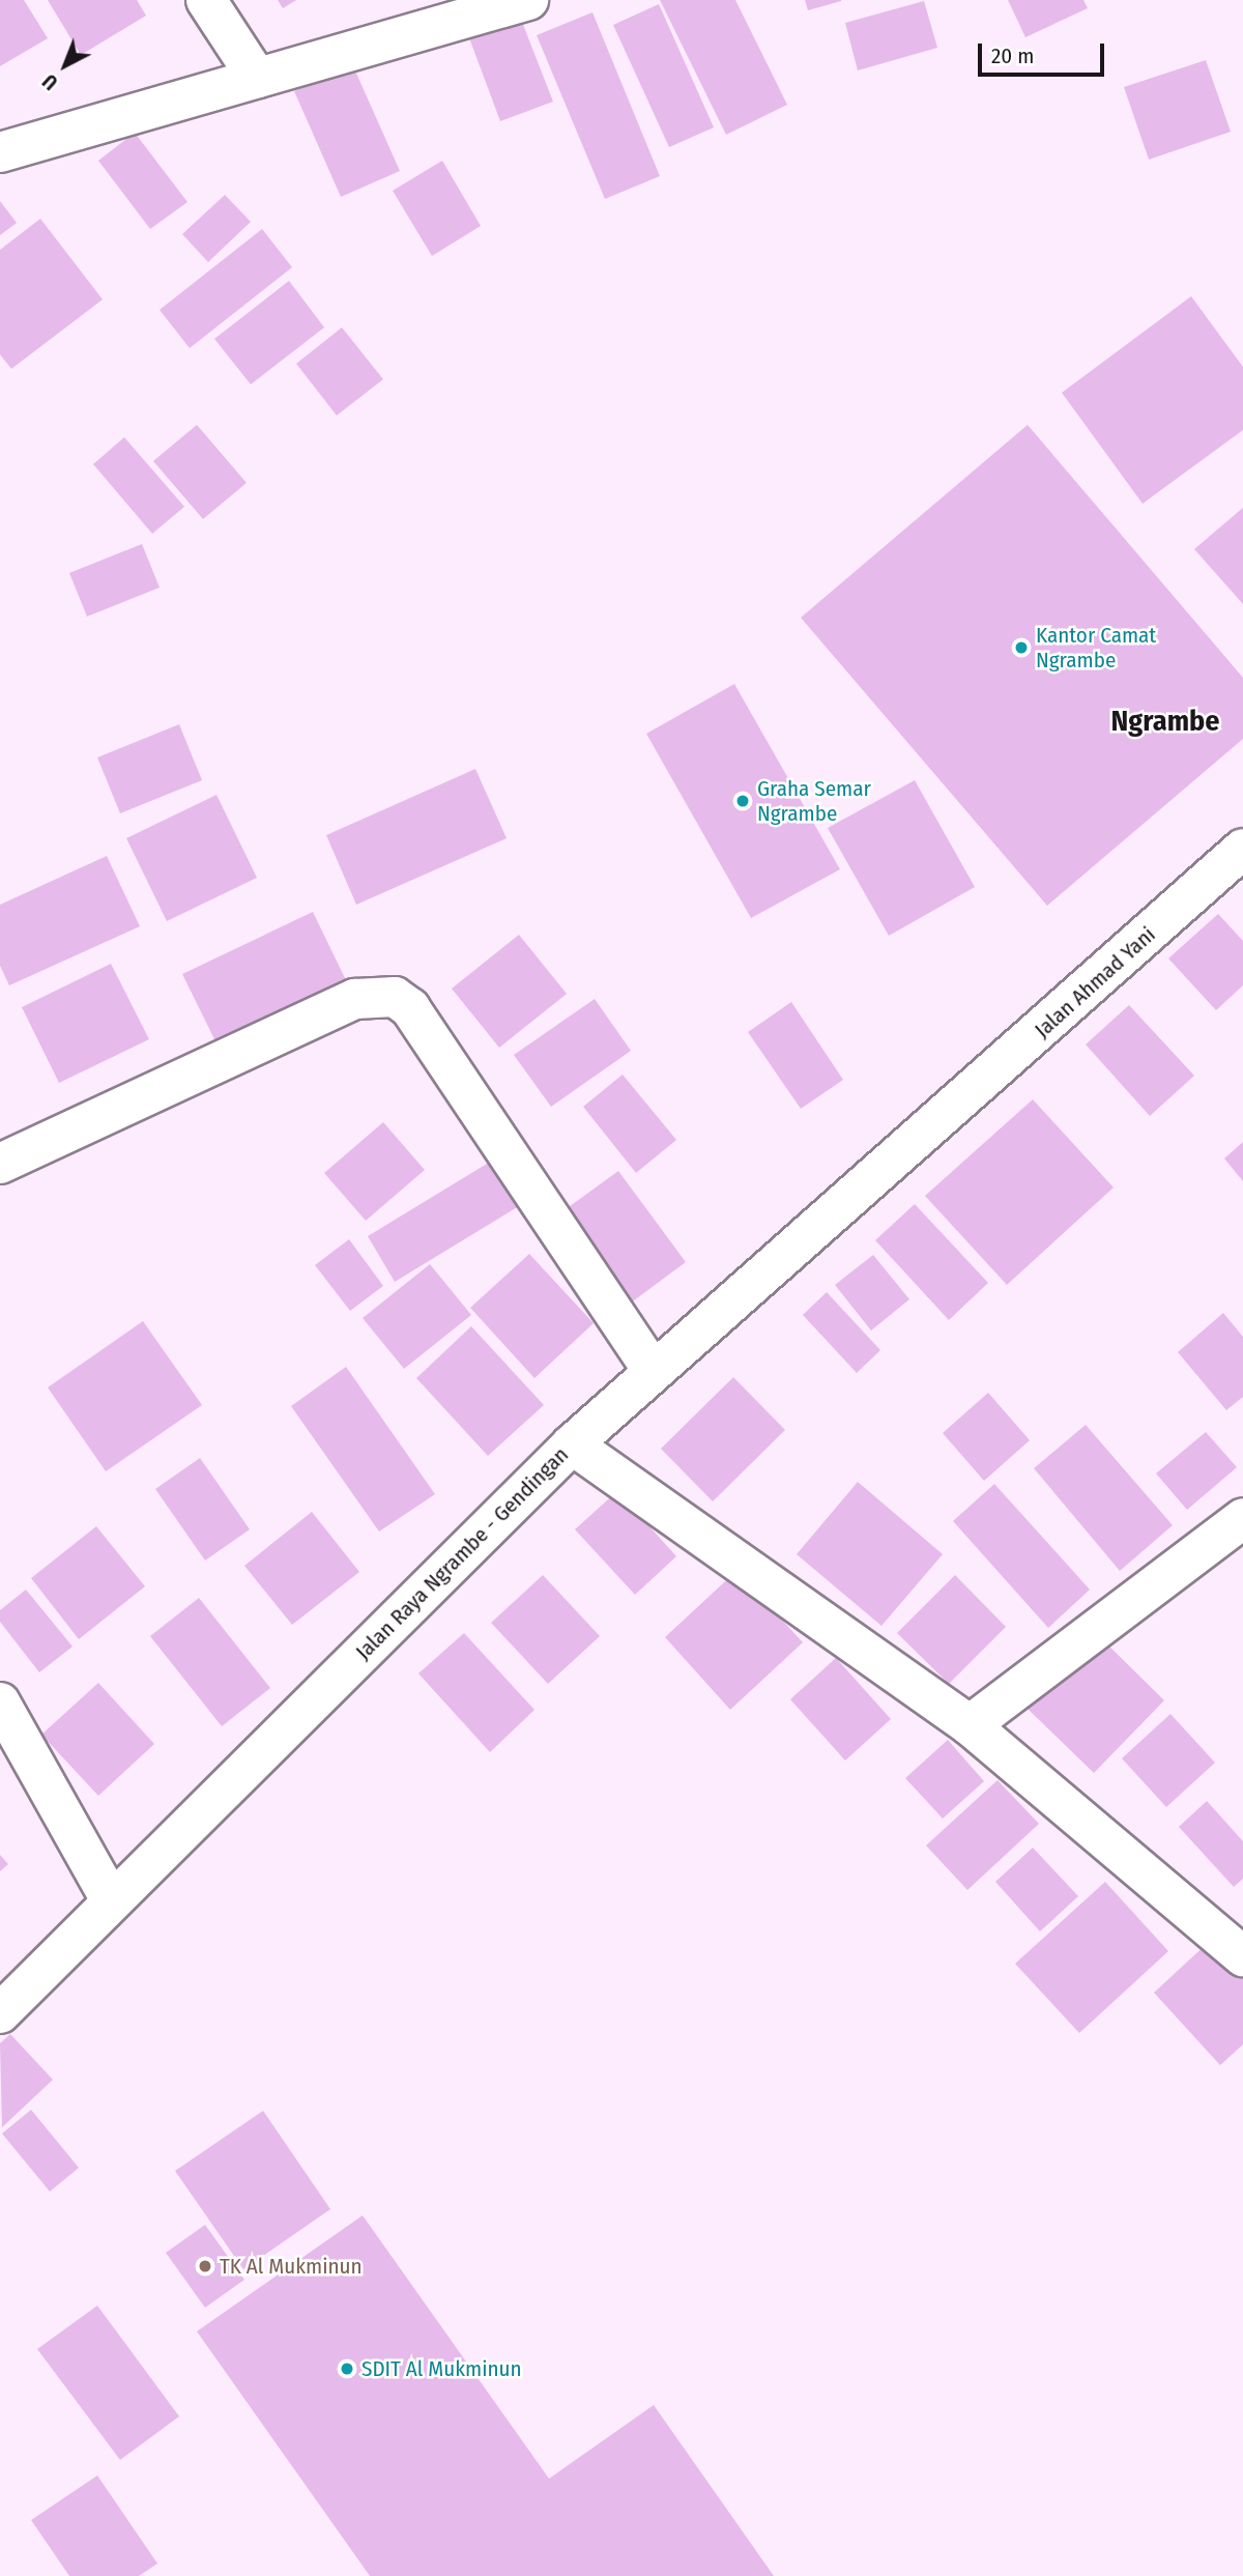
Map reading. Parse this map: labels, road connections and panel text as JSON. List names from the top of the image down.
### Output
{
  "streets": {
    "street": ["Jalan Ahmad Yani", "Jalan Raya Ngrambe - Gendingan"]
  },
  "crossings": [
    ["Jalan Ahmad Yani", "Jalan Raya Ngrambe - Gendingan"]
  ],
  "districts": ["Ngrambe"],
  "places": [
    "Kantor Camat Ngrambe",
    "Graha Semar Ngrambe",
    "TK Al Mukminun",
    "SDIT Al Mukminun"
  ],
  "scale_bar": "20 m",
  "north": "bottom left"
}
